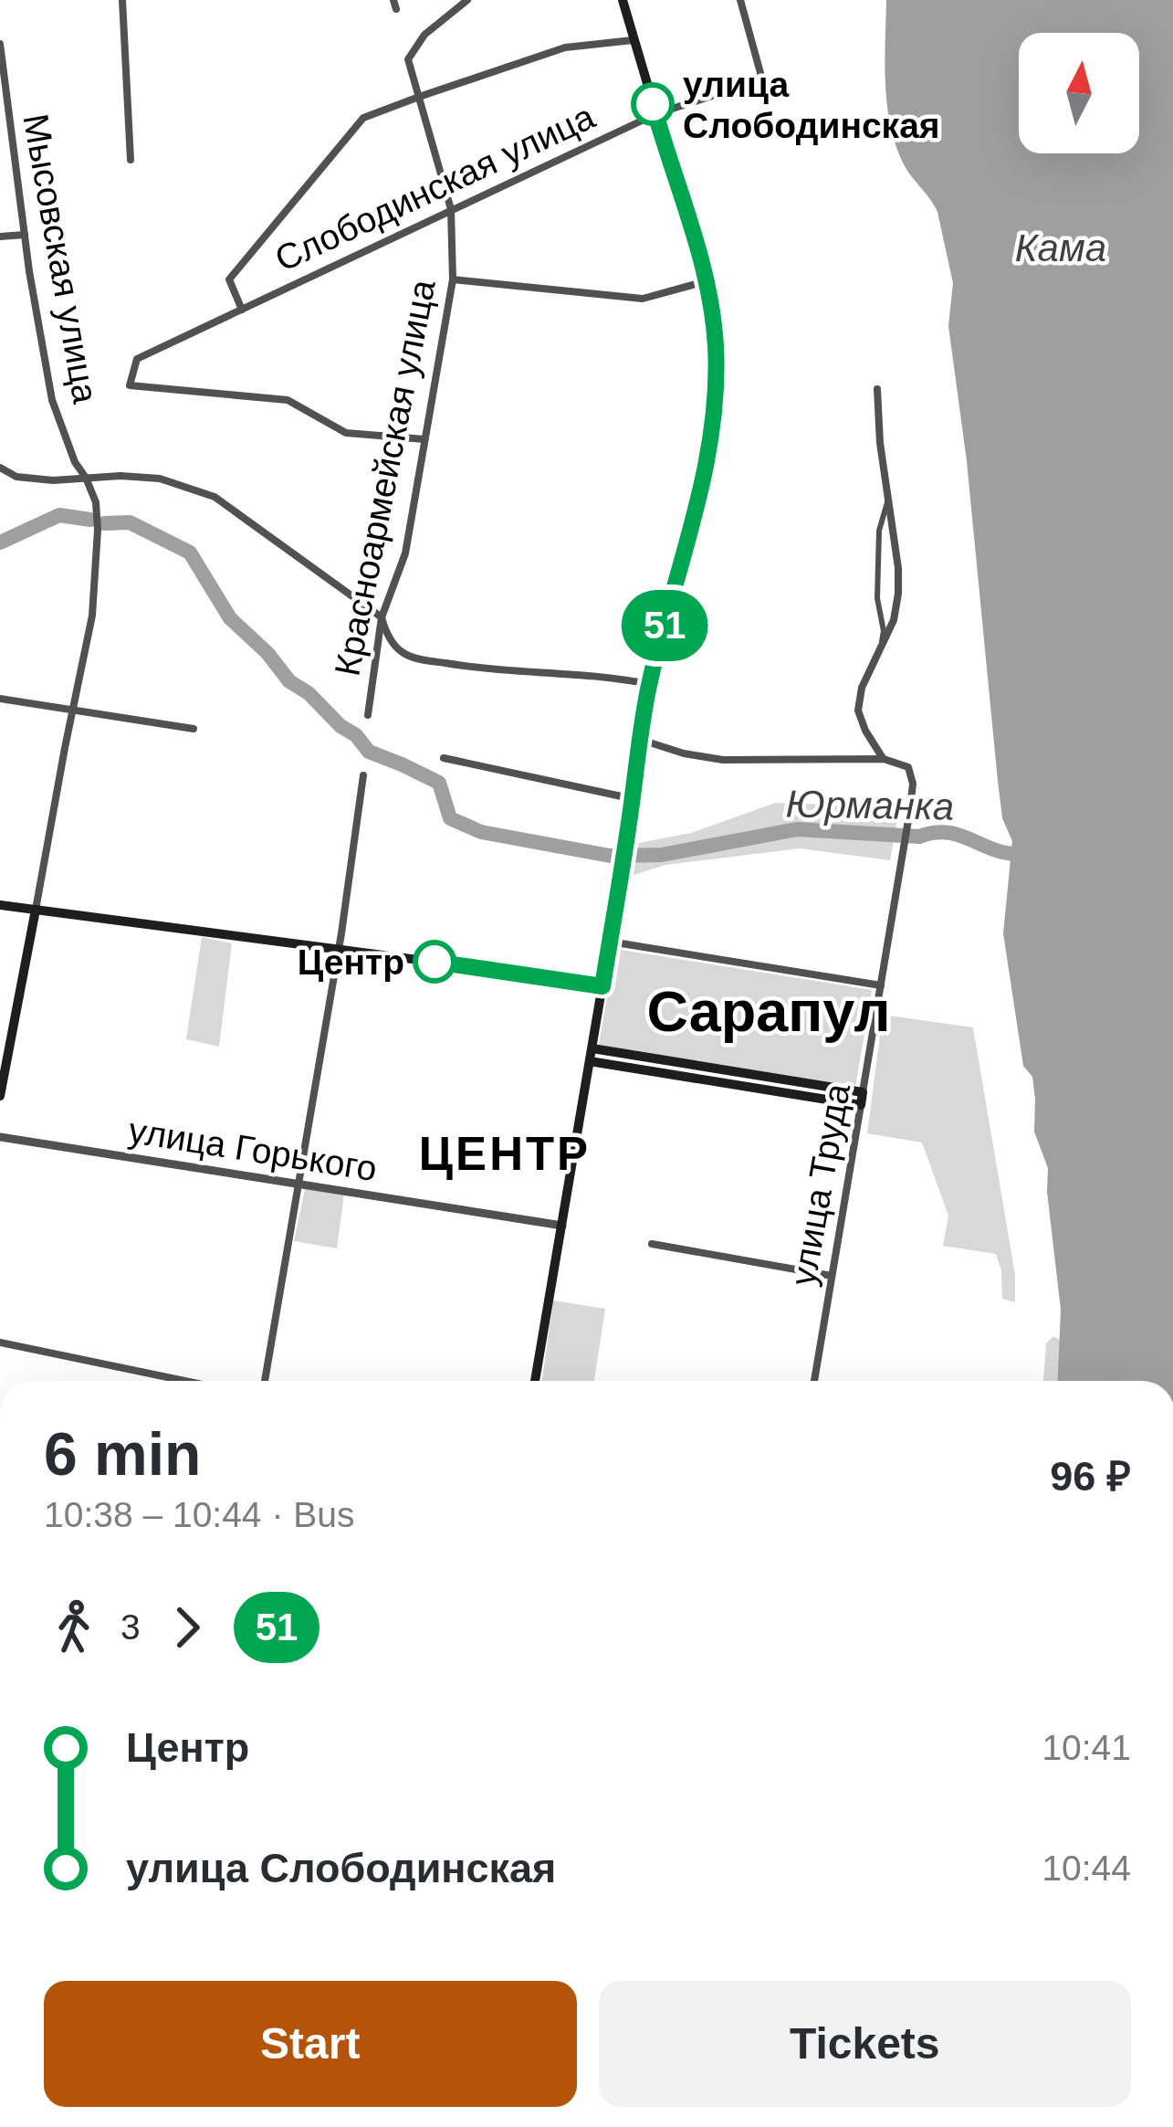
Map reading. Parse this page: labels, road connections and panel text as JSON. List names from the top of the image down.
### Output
{
  "streets": {
    "main road": ["улица Труда"],
    "street": [
      "Слободинская улица",
      "Мысовская улица",
      "Красноармейская улица",
      "улица Горького"
    ]
  },
  "crossings": [
    ["Слободинская улица", "Красноармейская улица"]
  ],
  "districts": ["Сарапул", "ЦЕНТР"],
  "water": ["Кама", "Юрманка"],
  "places": ["улица Слободинская", "Центр"],
  "lines": ["bus line 51"],
  "north": "top",
  "page": {
    "on_map": "51",
    "heading": ["6 min", "10:38 – 10:44 · Bus", "96 ₽"],
    "legs": ["3", "51"],
    "list": [
      {
        "name": "Центр",
        "value": "10:41"
      },
      {
        "name": "улица Слободинская",
        "value": "10:44"
      }
    ],
    "buttons": ["Start", "Tickets"]
  }
}
